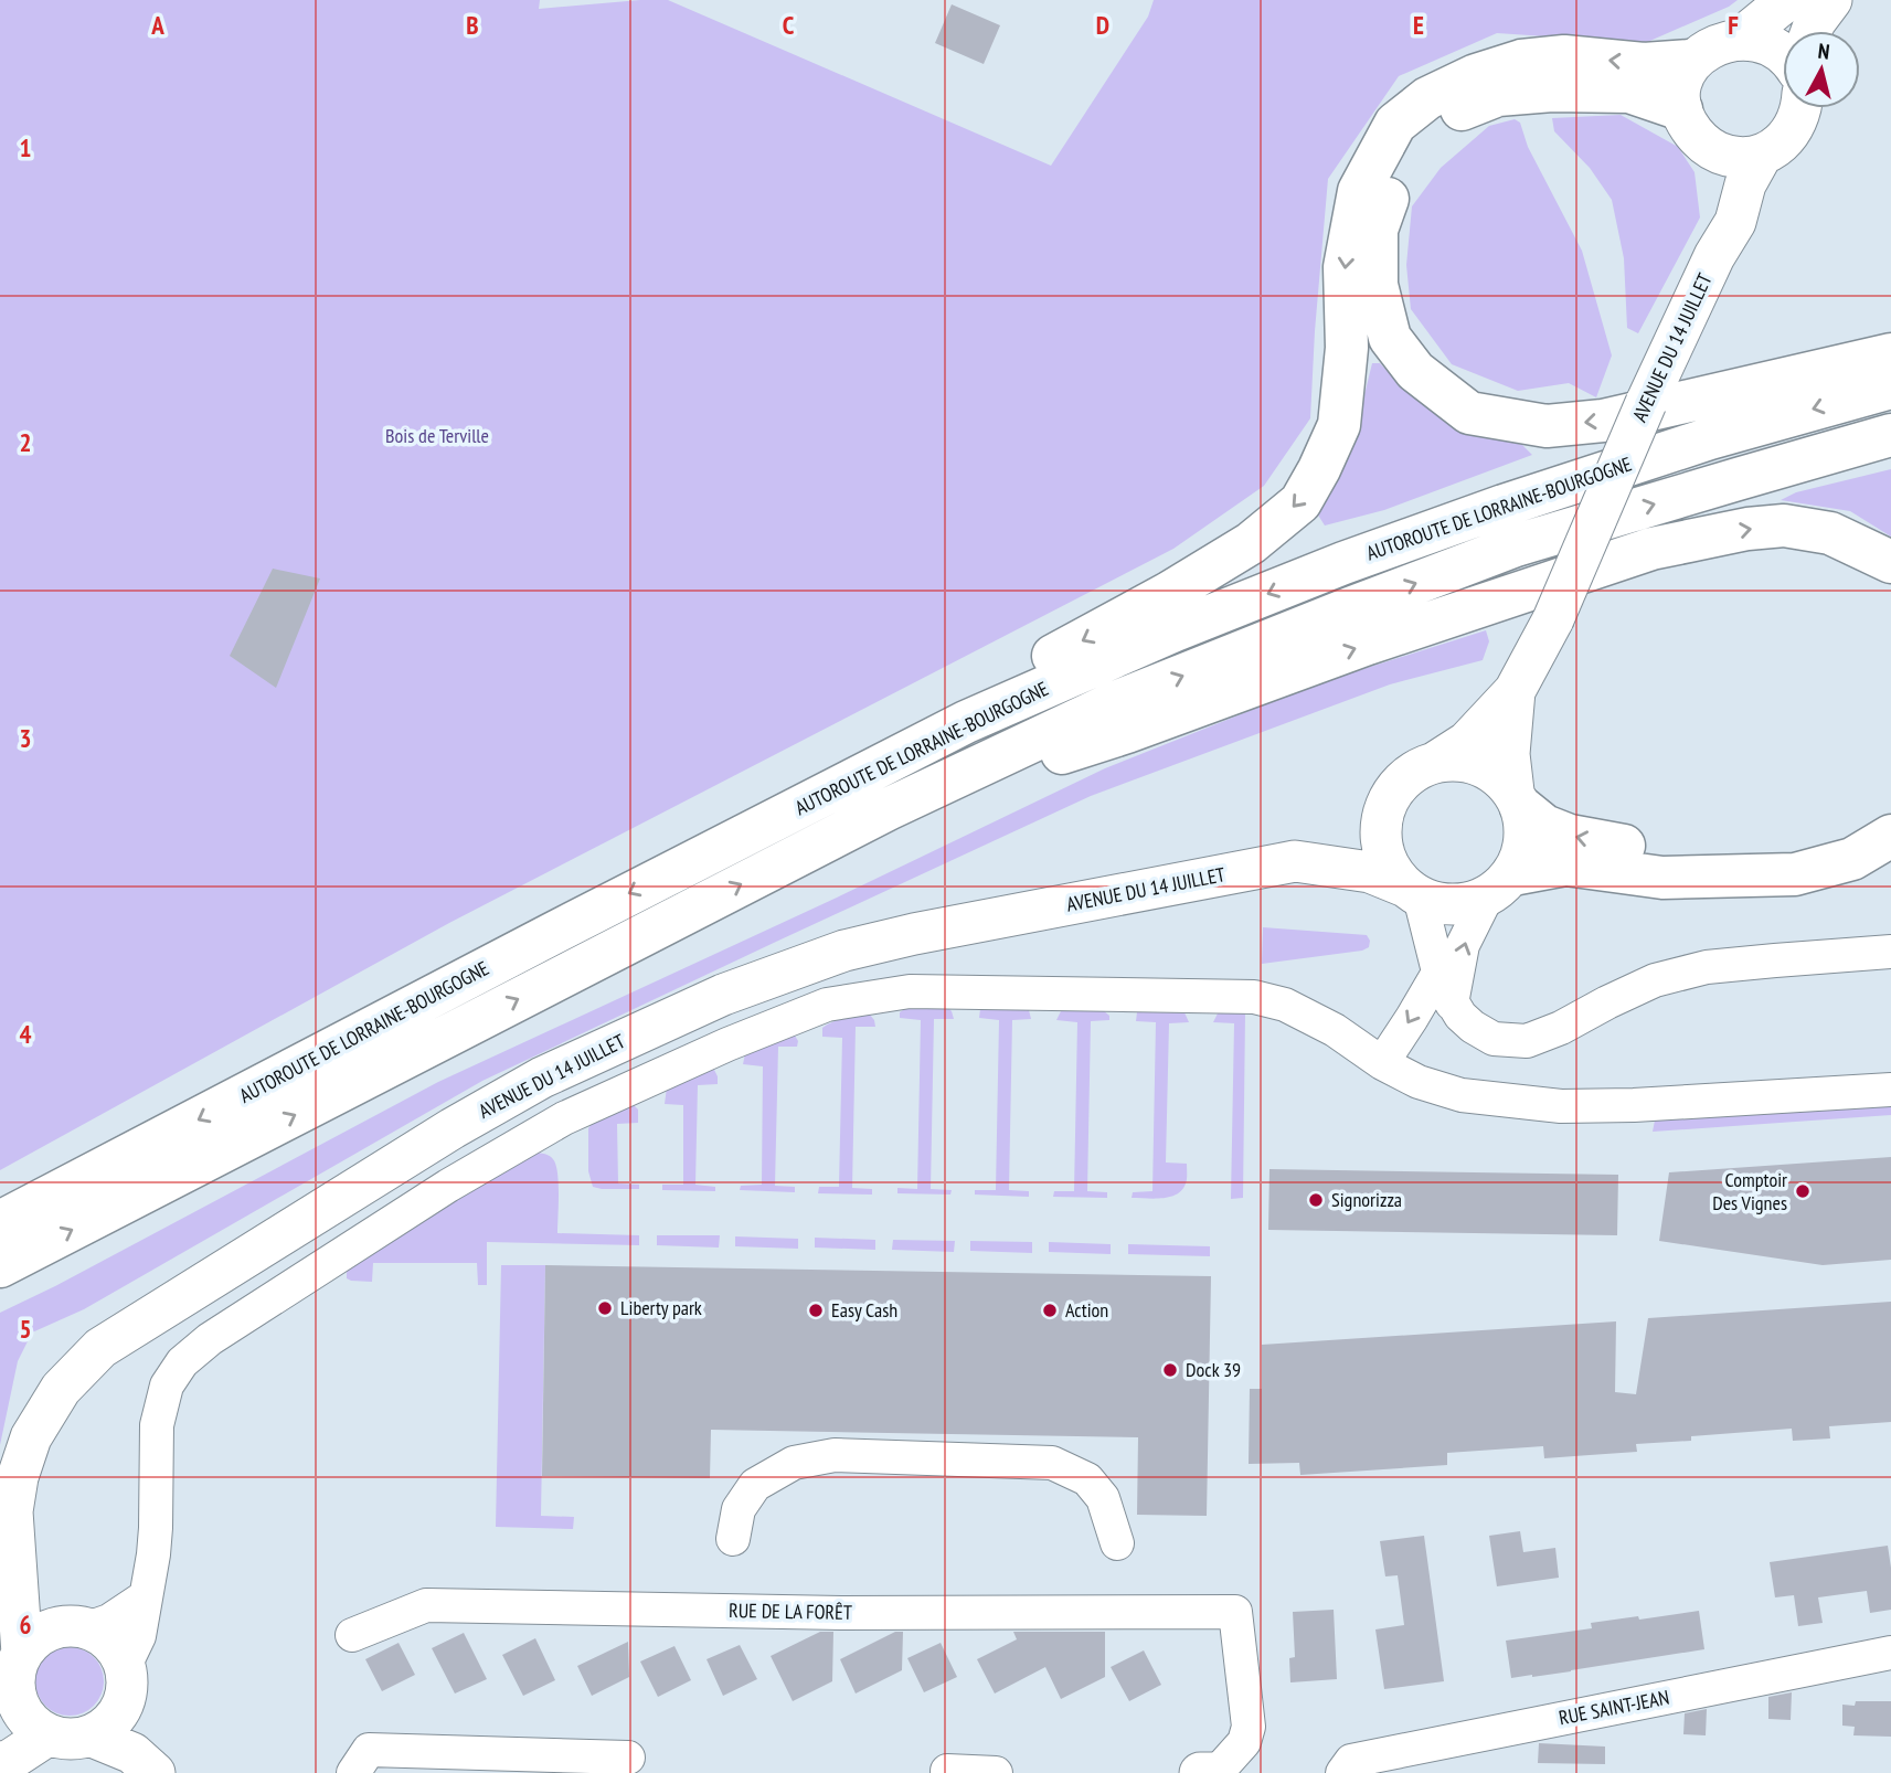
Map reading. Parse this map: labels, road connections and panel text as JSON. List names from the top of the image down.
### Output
{
  "streets": {
    "highway": ["AUTOROUTE DE LORRAINE-BOURGOGNE"],
    "main road": ["AVENUE DU 14 JUILLET"],
    "street": ["RUE DE LA FORÊT", "RUE SAINT-JEAN"]
  },
  "parks": ["Bois de Terville"],
  "places": [
    "Comptoir Des Vignes",
    "Signorizza",
    "Liberty park",
    "Easy Cash",
    "Action",
    "Dock 39"
  ],
  "north": "top",
  "grid": {
    "columns": [
      "A",
      "B",
      "C",
      "D",
      "E",
      "F"
    ],
    "rows": [
      "1",
      "2",
      "3",
      "4",
      "5",
      "6"
    ]
  }
}
